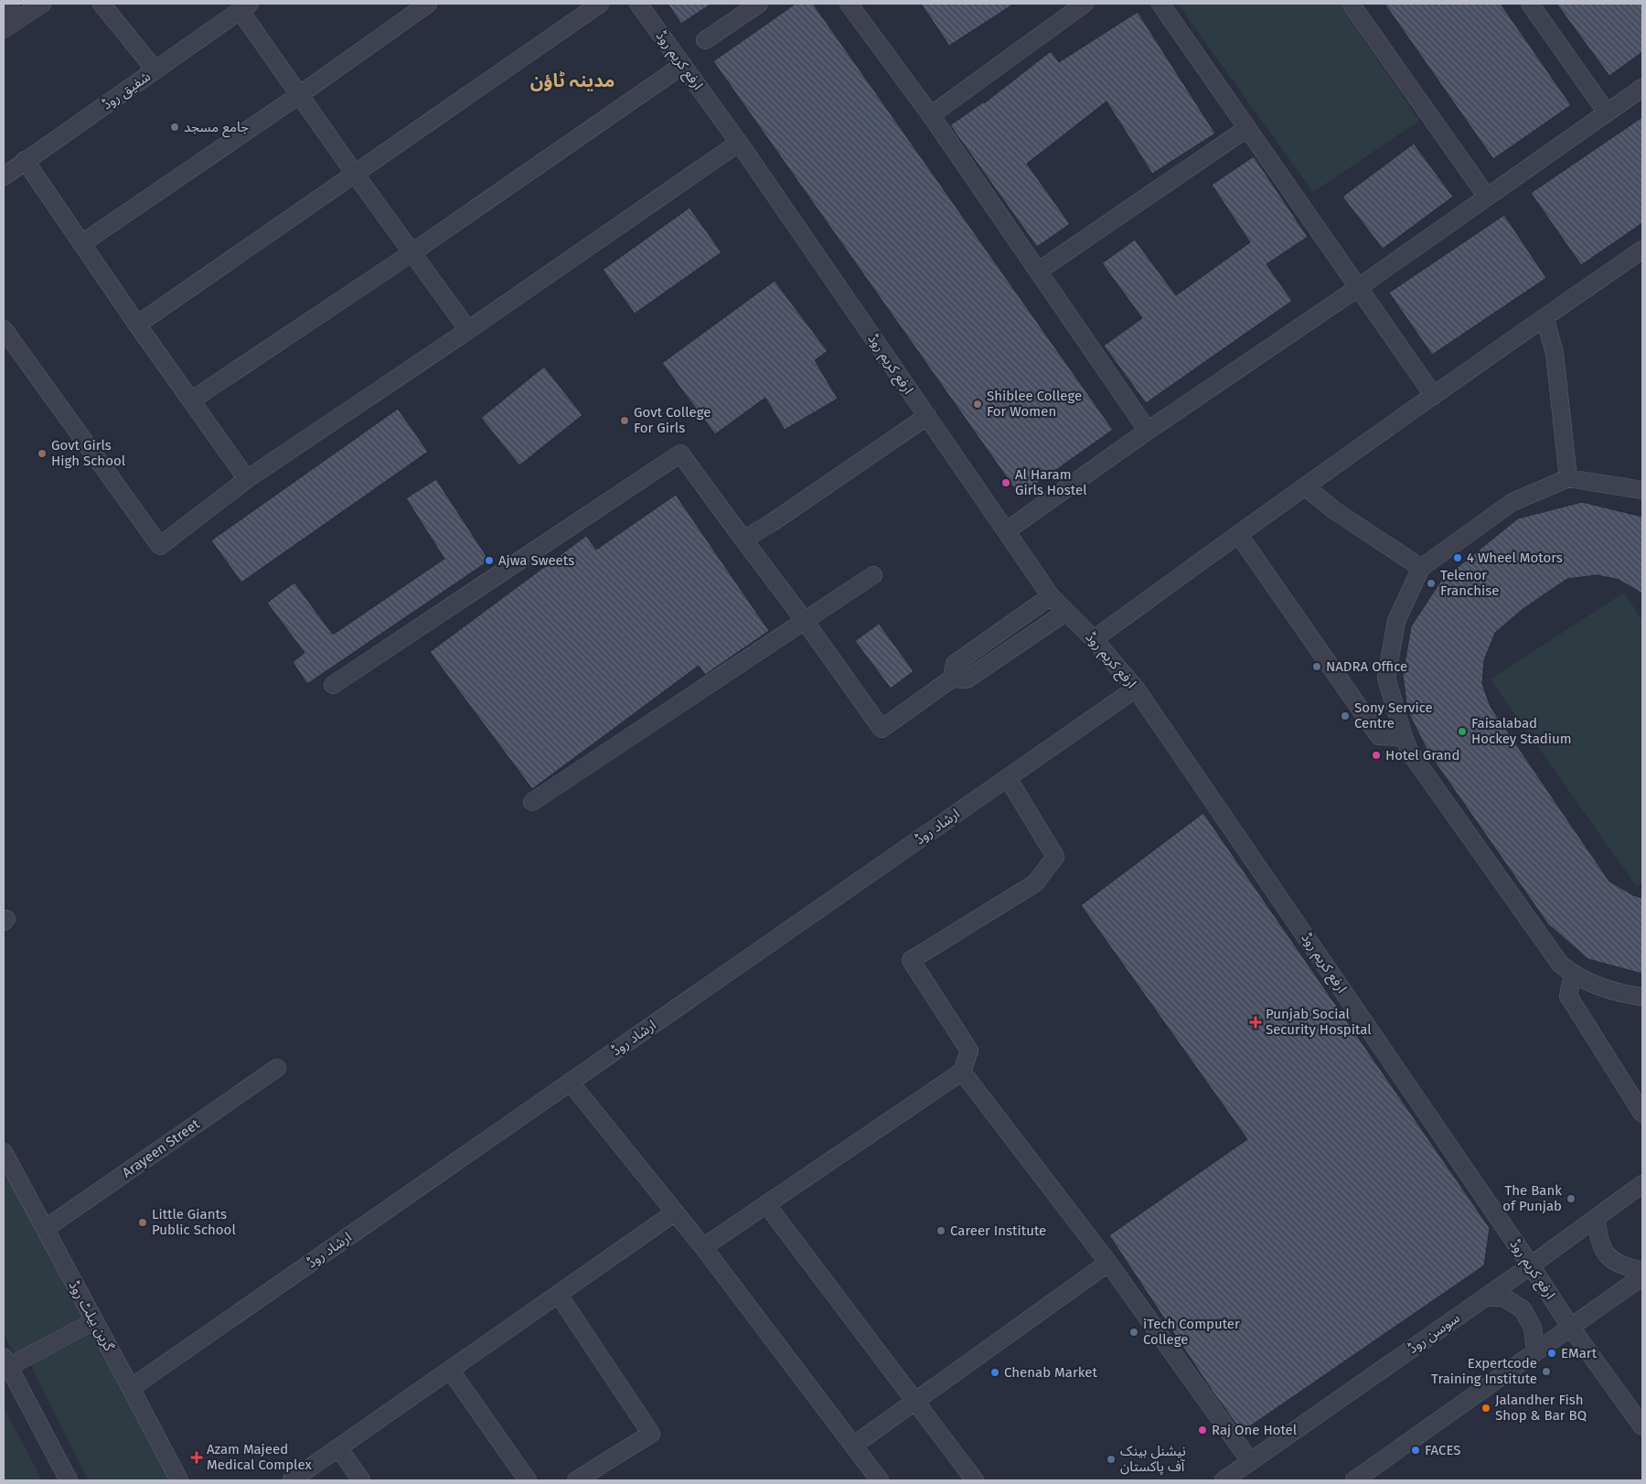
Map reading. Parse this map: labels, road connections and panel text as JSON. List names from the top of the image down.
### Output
{
  "streets": {
    "street": [
      "ارفع کریم روڈ",
      "شفیق روڈ",
      "ارشاد روڈ",
      "Arayeen Street",
      "گرین بیلٹ روڈ",
      "سوسن روڈ"
    ]
  },
  "crossings": [
    ["ارفع کریم روڈ", "ارشاد روڈ"],
    ["ارفع کریم روڈ", "سوسن روڈ"],
    ["ارشاد روڈ", "گرین بیلٹ روڈ"],
    ["Arayeen Street", "گرین بیلٹ روڈ"]
  ],
  "districts": ["مدینہ ٹاؤن"],
  "places": {
    "other": [
      "جامع مسجد",
      "Shiblee College For Women",
      "Govt College For Girls",
      "Govt Girls High School",
      "Al Haram Girls Hostel",
      "4 Wheel Motors",
      "Ajwa Sweets",
      "Telenor Franchise",
      "NADRA Office",
      "Sony Service Centre",
      "Faisalabad Hockey Stadium",
      "Hotel Grand",
      "The Bank of Punjab",
      "Little Giants Public School",
      "Career Institute",
      "iTech Computer College",
      "EMart",
      "Expertcode Training Institute",
      "Chenab Market",
      "Jalandher Fish Shop & Bar BQ",
      "Raj One Hotel",
      "FACES",
      "نیشنل بینک آف پاکستان"
    ],
    "health": ["Punjab Social Security Hospital", "Azam Majeed Medical Complex"]
  }
}
